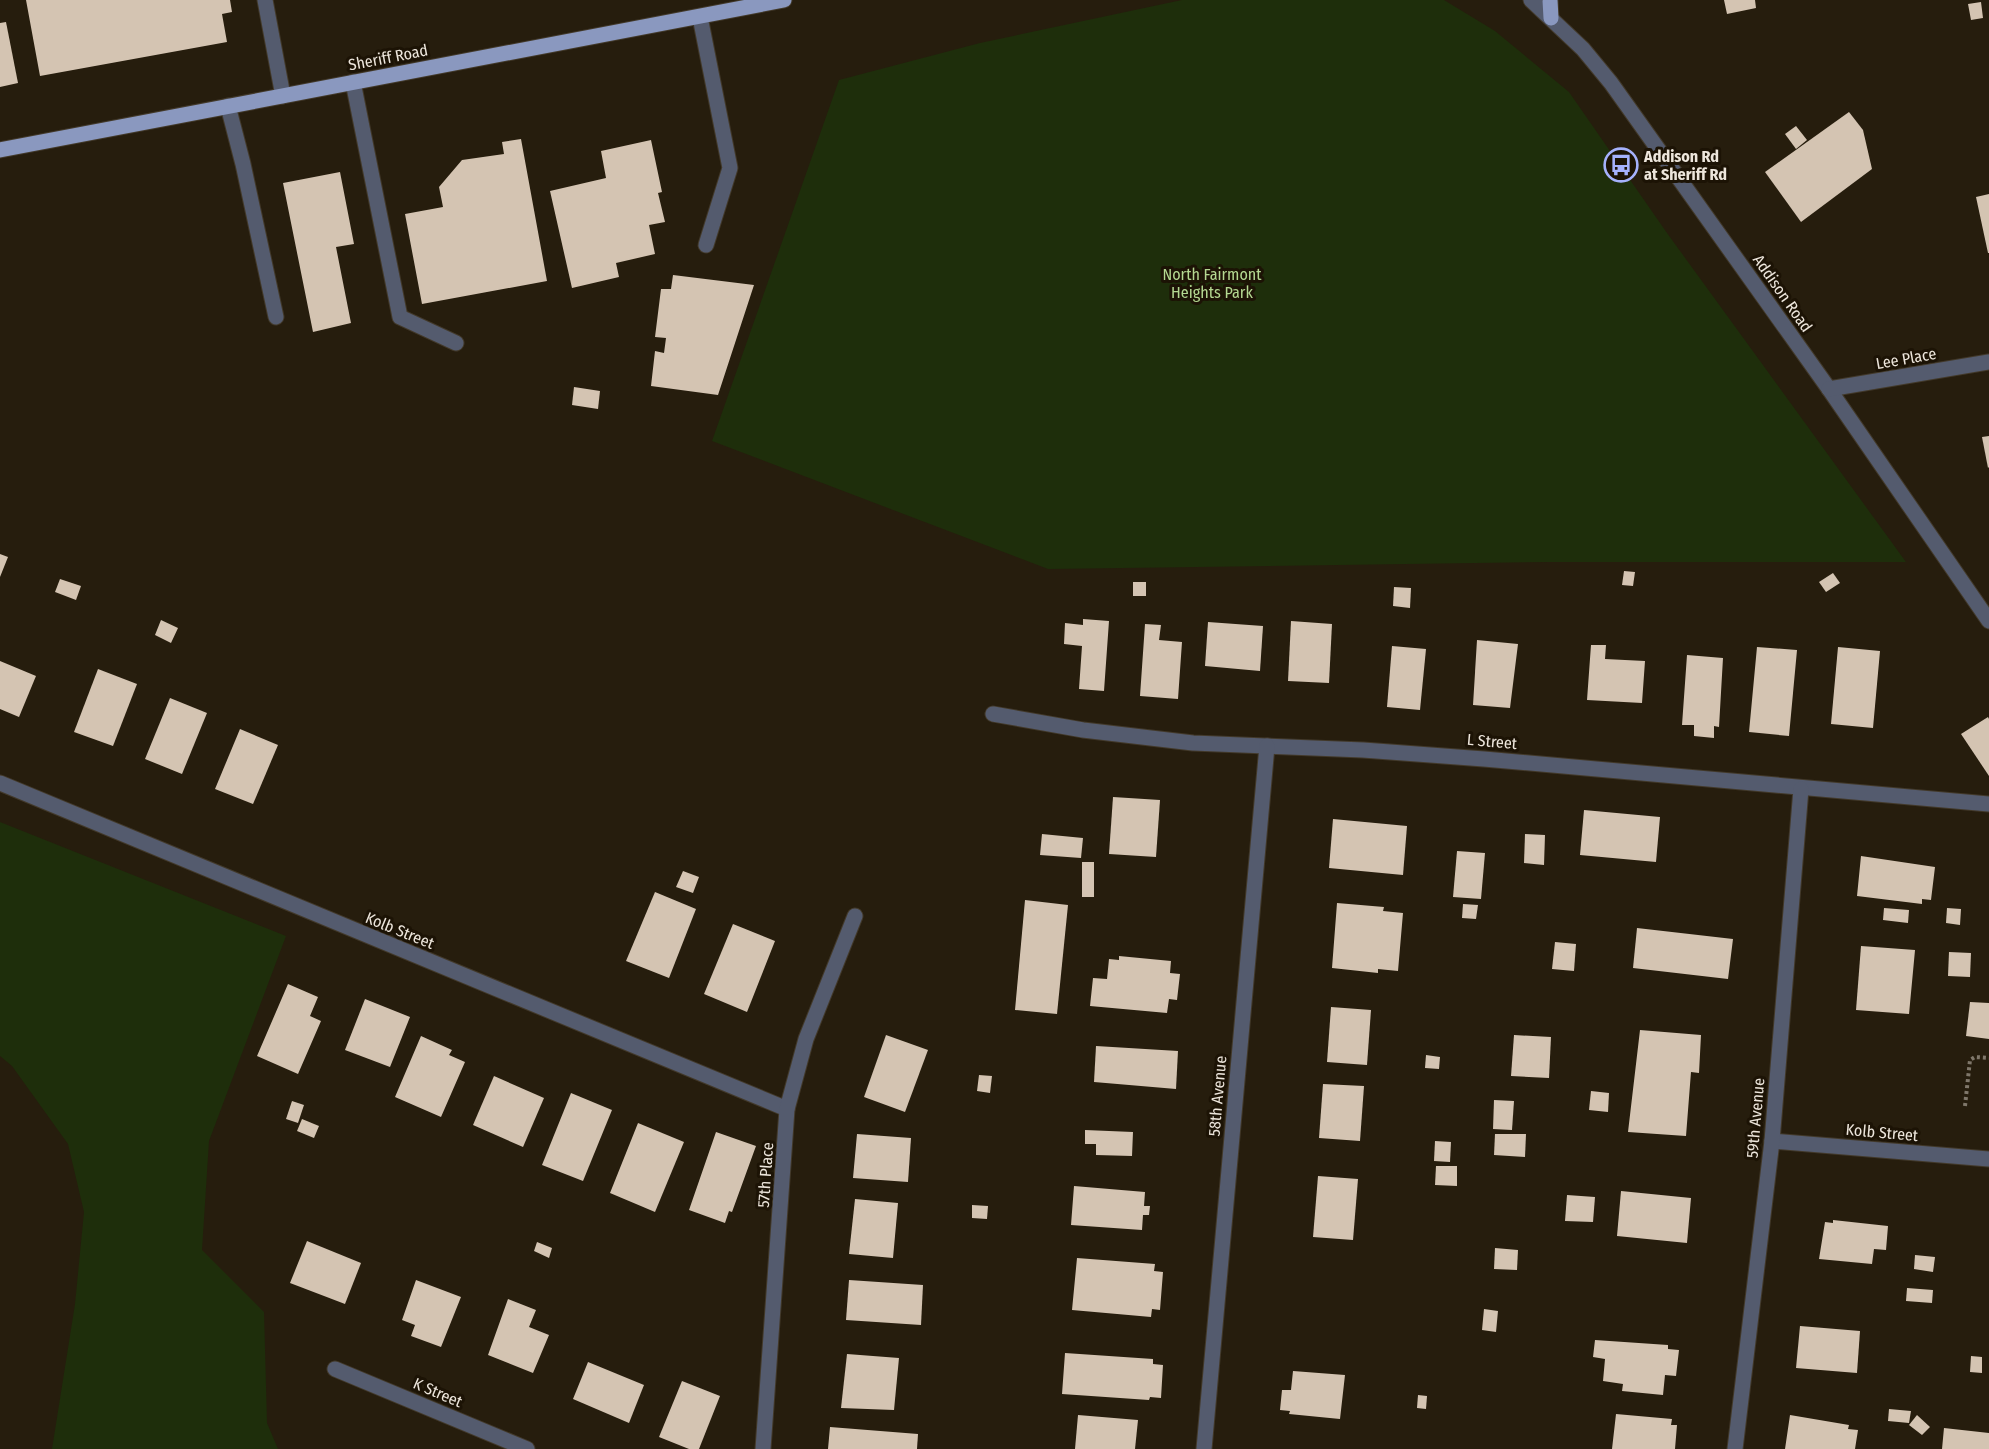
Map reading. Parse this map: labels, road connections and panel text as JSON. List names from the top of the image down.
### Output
{
  "streets": {
    "main road": ["Sheriff Road"],
    "street": [
      "Addison Road",
      "Lee Place",
      "L Street",
      "Kolb Street",
      "58th Avenue",
      "59th Avenue",
      "57th Place",
      "K Street"
    ]
  },
  "crossings": [
    ["Addison Road", "Lee Place"],
    ["L Street", "58th Avenue"],
    ["L Street", "59th Avenue"],
    ["Kolb Street", "59th Avenue"],
    ["Kolb Street", "57th Place"]
  ],
  "parks": ["North Fairmont Heights Park"],
  "places": {
    "bus stop": ["Addison Rd at Sheriff Rd"]
  }
}
